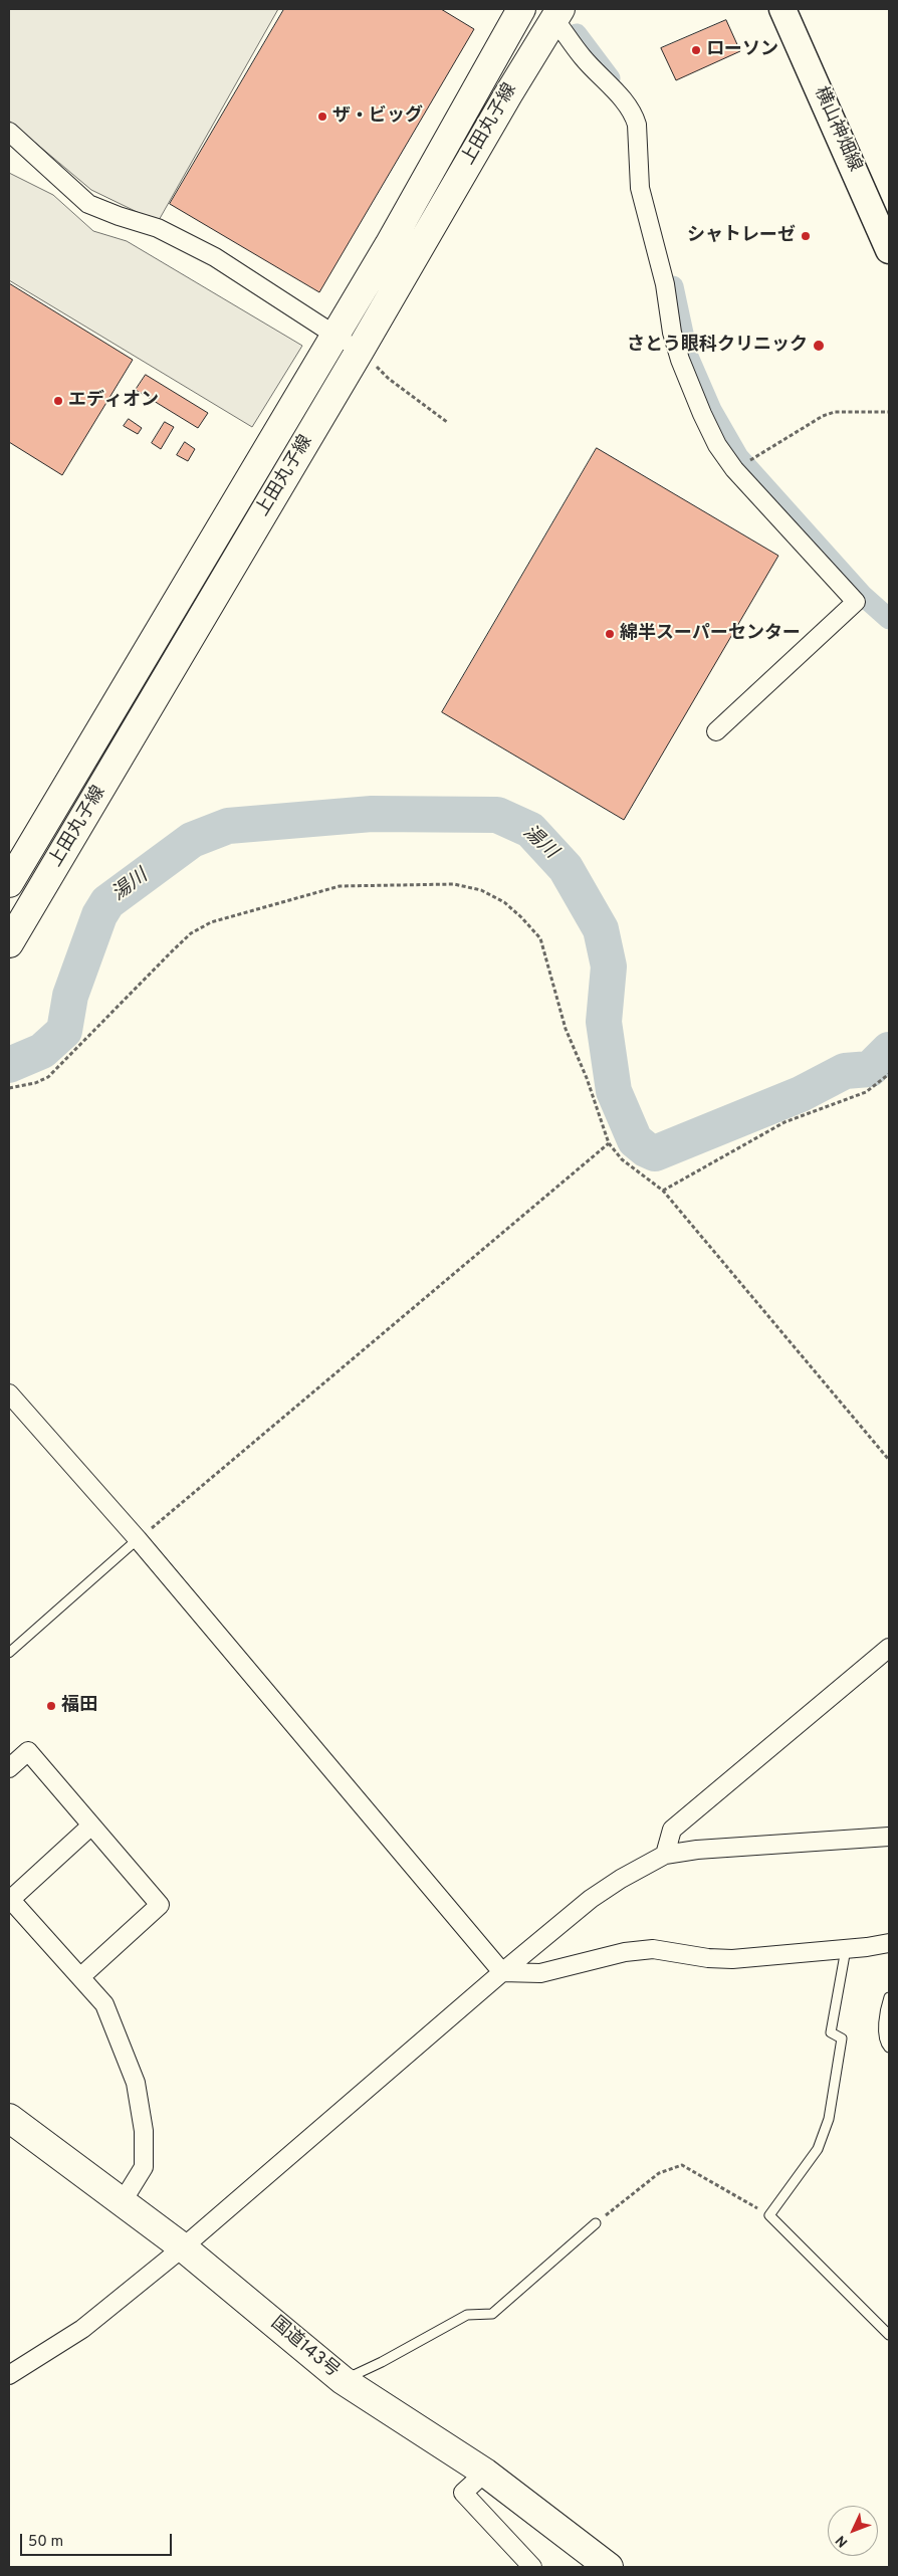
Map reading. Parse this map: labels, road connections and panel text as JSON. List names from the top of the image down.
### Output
{
  "streets": {
    "main road": ["上田丸子線", "国道143号"],
    "street": ["横山神畑線"]
  },
  "water": ["湯川"],
  "places": [
    "ローソン",
    "ザ・ビッグ",
    "シャトレーゼ",
    "さとう眼科クリニック",
    "エディオン",
    "綿半スーパーセンター",
    "福田"
  ],
  "scale_bar": "50 m",
  "north": "bottom left"
}
